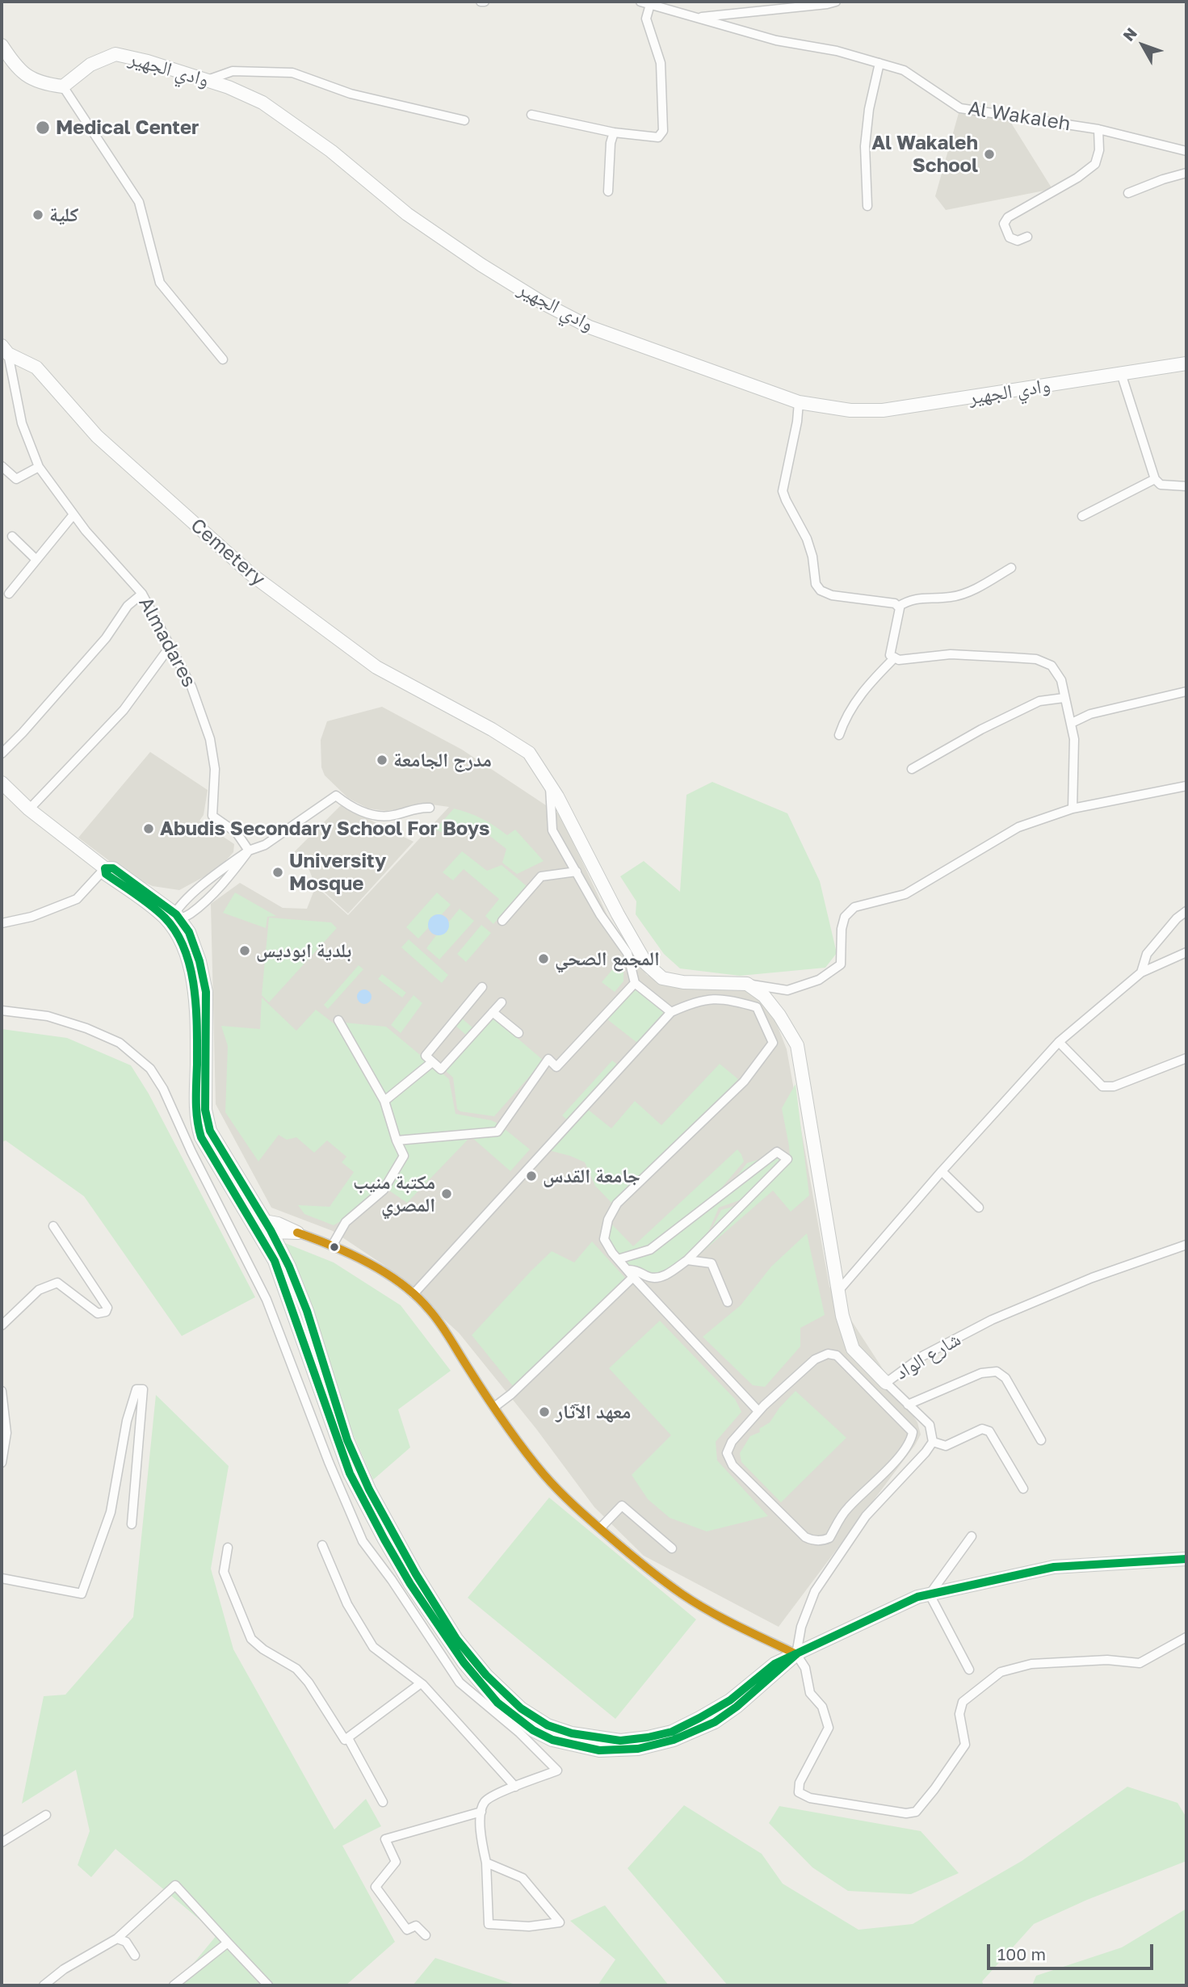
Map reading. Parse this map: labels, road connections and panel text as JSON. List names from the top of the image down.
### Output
{
  "streets": {
    "street": [
      "وادي الجهير",
      "Al Wakaleh",
      "Cemetery",
      "Almadares",
      "شارع الواد"
    ]
  },
  "crossings": [
    ["Cemetery", "Almadares"]
  ],
  "places": [
    "Medical Center",
    "Al Wakaleh School",
    "كلية",
    "مدرج الجامعة",
    "Abudis Secondary School For Boys",
    "University Mosque",
    "بلدية ابوديس",
    "المجمع الصحي",
    "جامعة القدس",
    "مكتبة منيب المصري",
    "معهد الآثار"
  ],
  "scale_bar": "100 m",
  "north": "top left"
}
